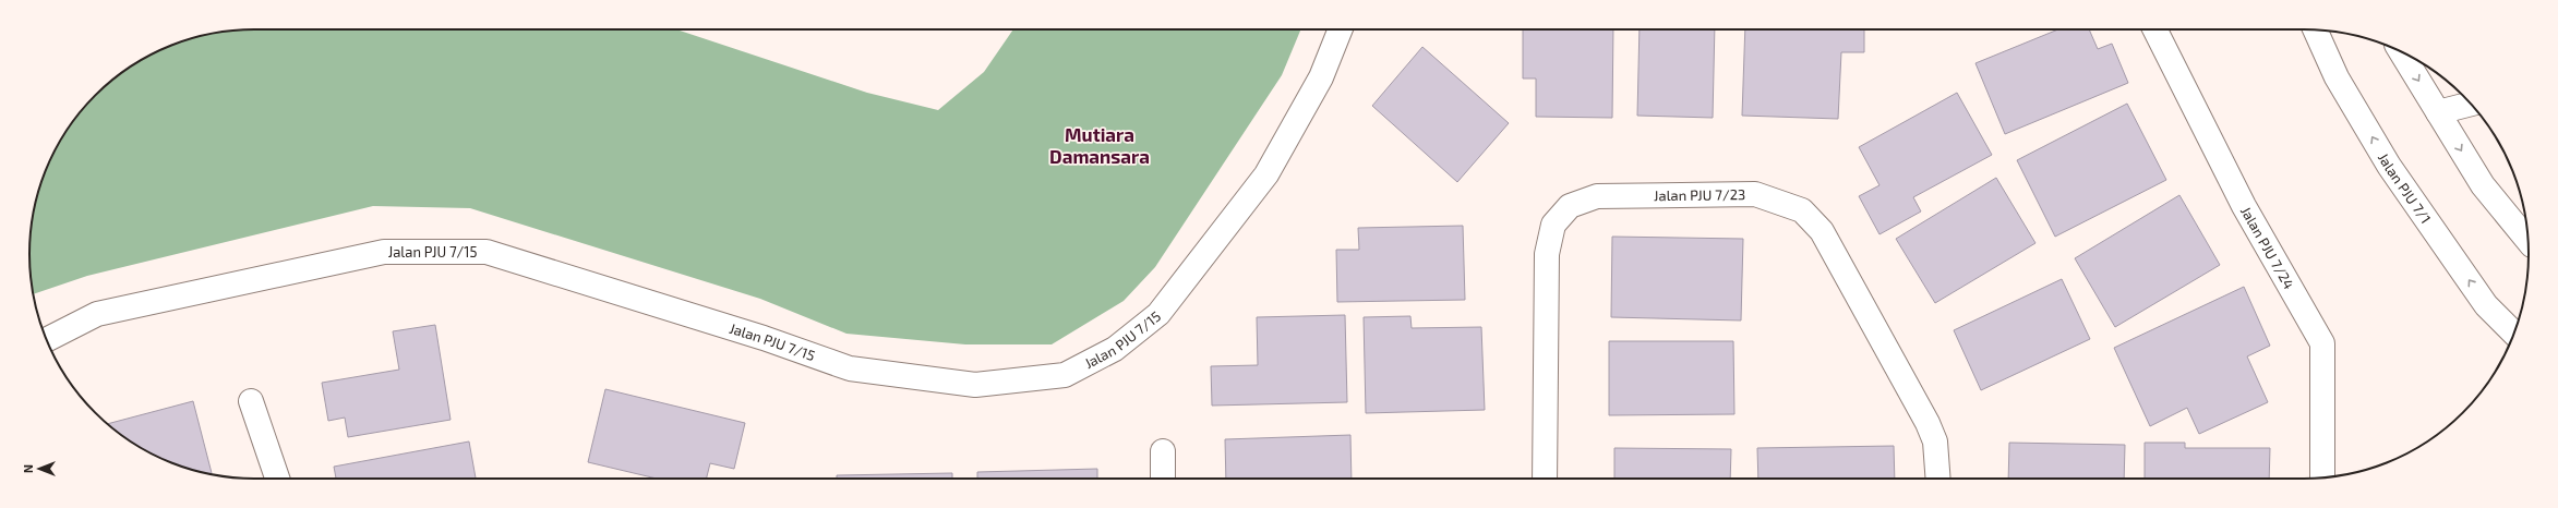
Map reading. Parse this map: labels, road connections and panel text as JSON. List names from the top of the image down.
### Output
{
  "streets": {
    "street": [
      "Jalan PJU 7/1",
      "Jalan PJU 7/23",
      "Jalan PJU 7/24",
      "Jalan PJU 7/15"
    ]
  },
  "districts": ["Mutiara Damansara"],
  "north": "left"
}
